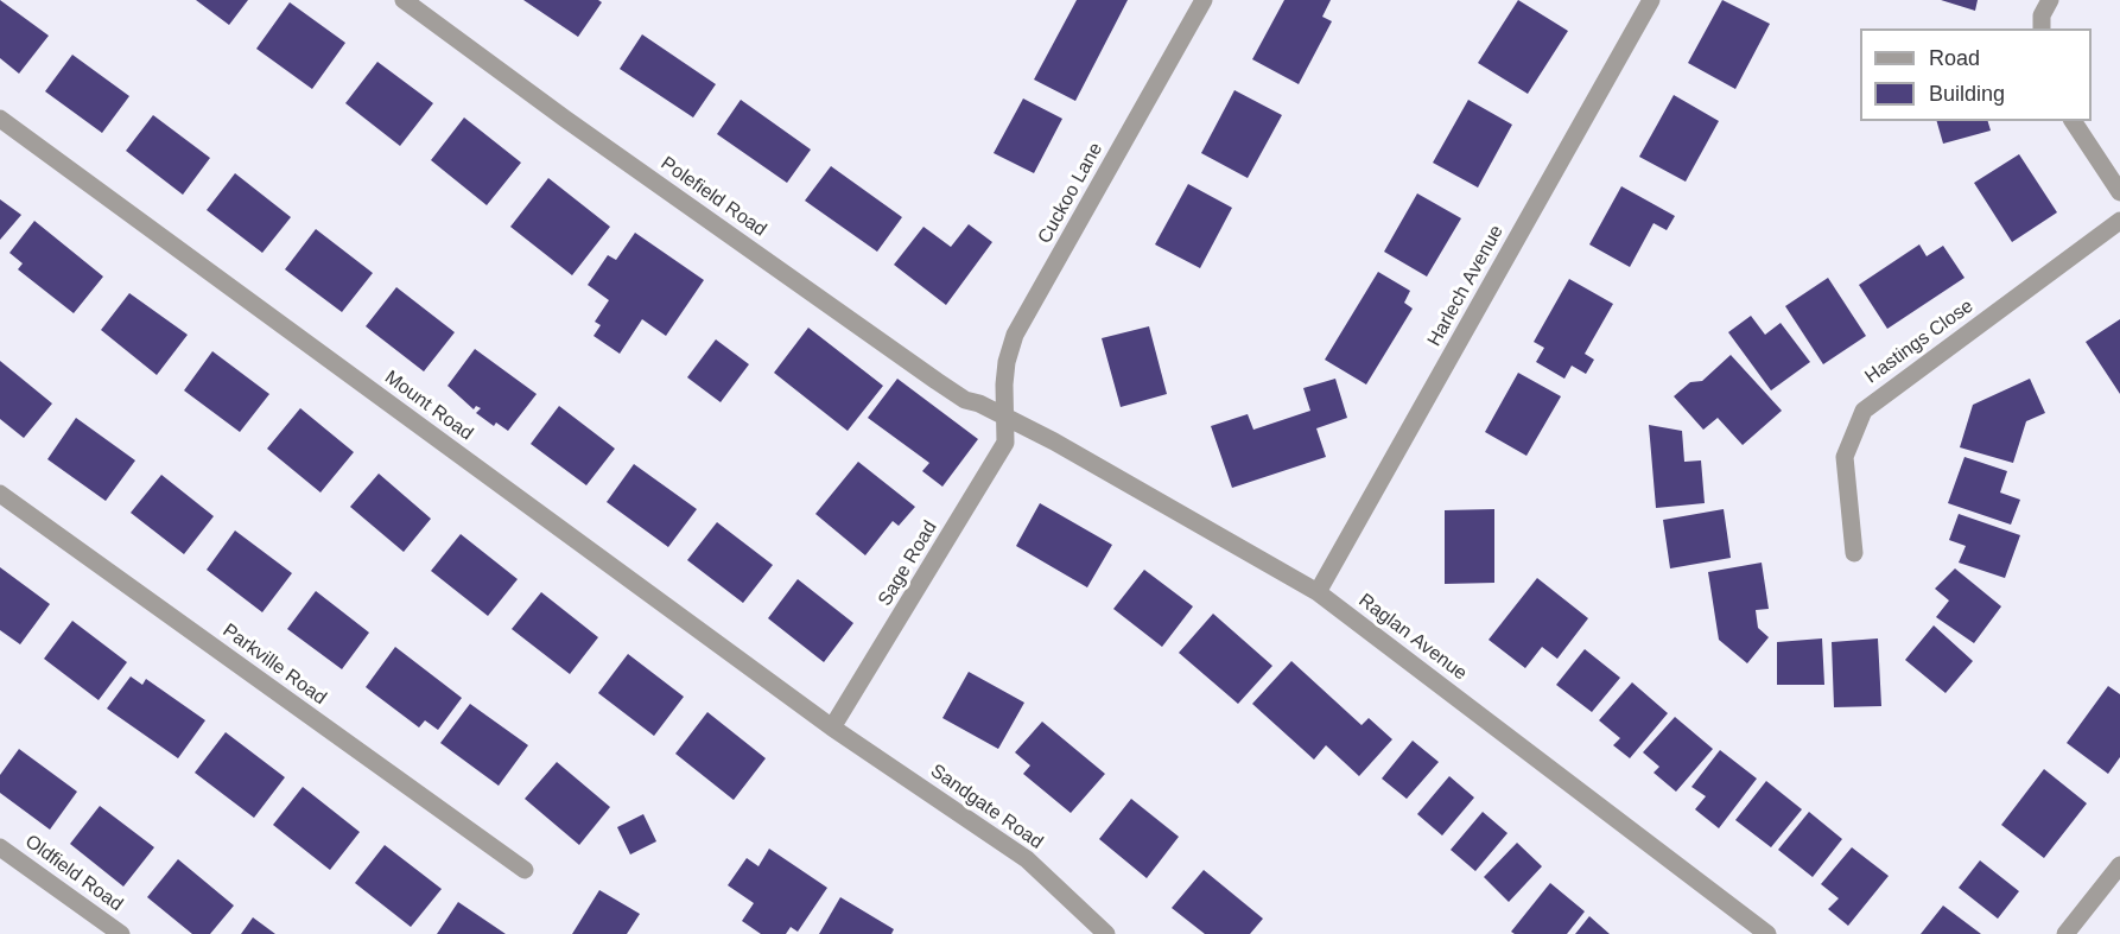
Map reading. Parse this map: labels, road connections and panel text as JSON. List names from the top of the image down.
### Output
{
  "streets": {
    "street": [
      "Cuckoo Lane",
      "Polefield Road",
      "Harlech Avenue",
      "Hastings Close",
      "Mount Road",
      "Sage Road",
      "Raglan Avenue",
      "Parkville Road",
      "Sandgate Road",
      "Oldfield Road"
    ]
  },
  "crossings": [
    ["Cuckoo Lane", "Polefield Road"],
    ["Cuckoo Lane", "Sage Road"],
    ["Cuckoo Lane", "Raglan Avenue"],
    ["Polefield Road", "Sage Road"],
    ["Polefield Road", "Raglan Avenue"],
    ["Harlech Avenue", "Raglan Avenue"],
    ["Mount Road", "Sage Road"],
    ["Mount Road", "Sandgate Road"],
    ["Sage Road", "Raglan Avenue"],
    ["Sage Road", "Sandgate Road"]
  ],
  "legend": ["Road", "Building"]
}
